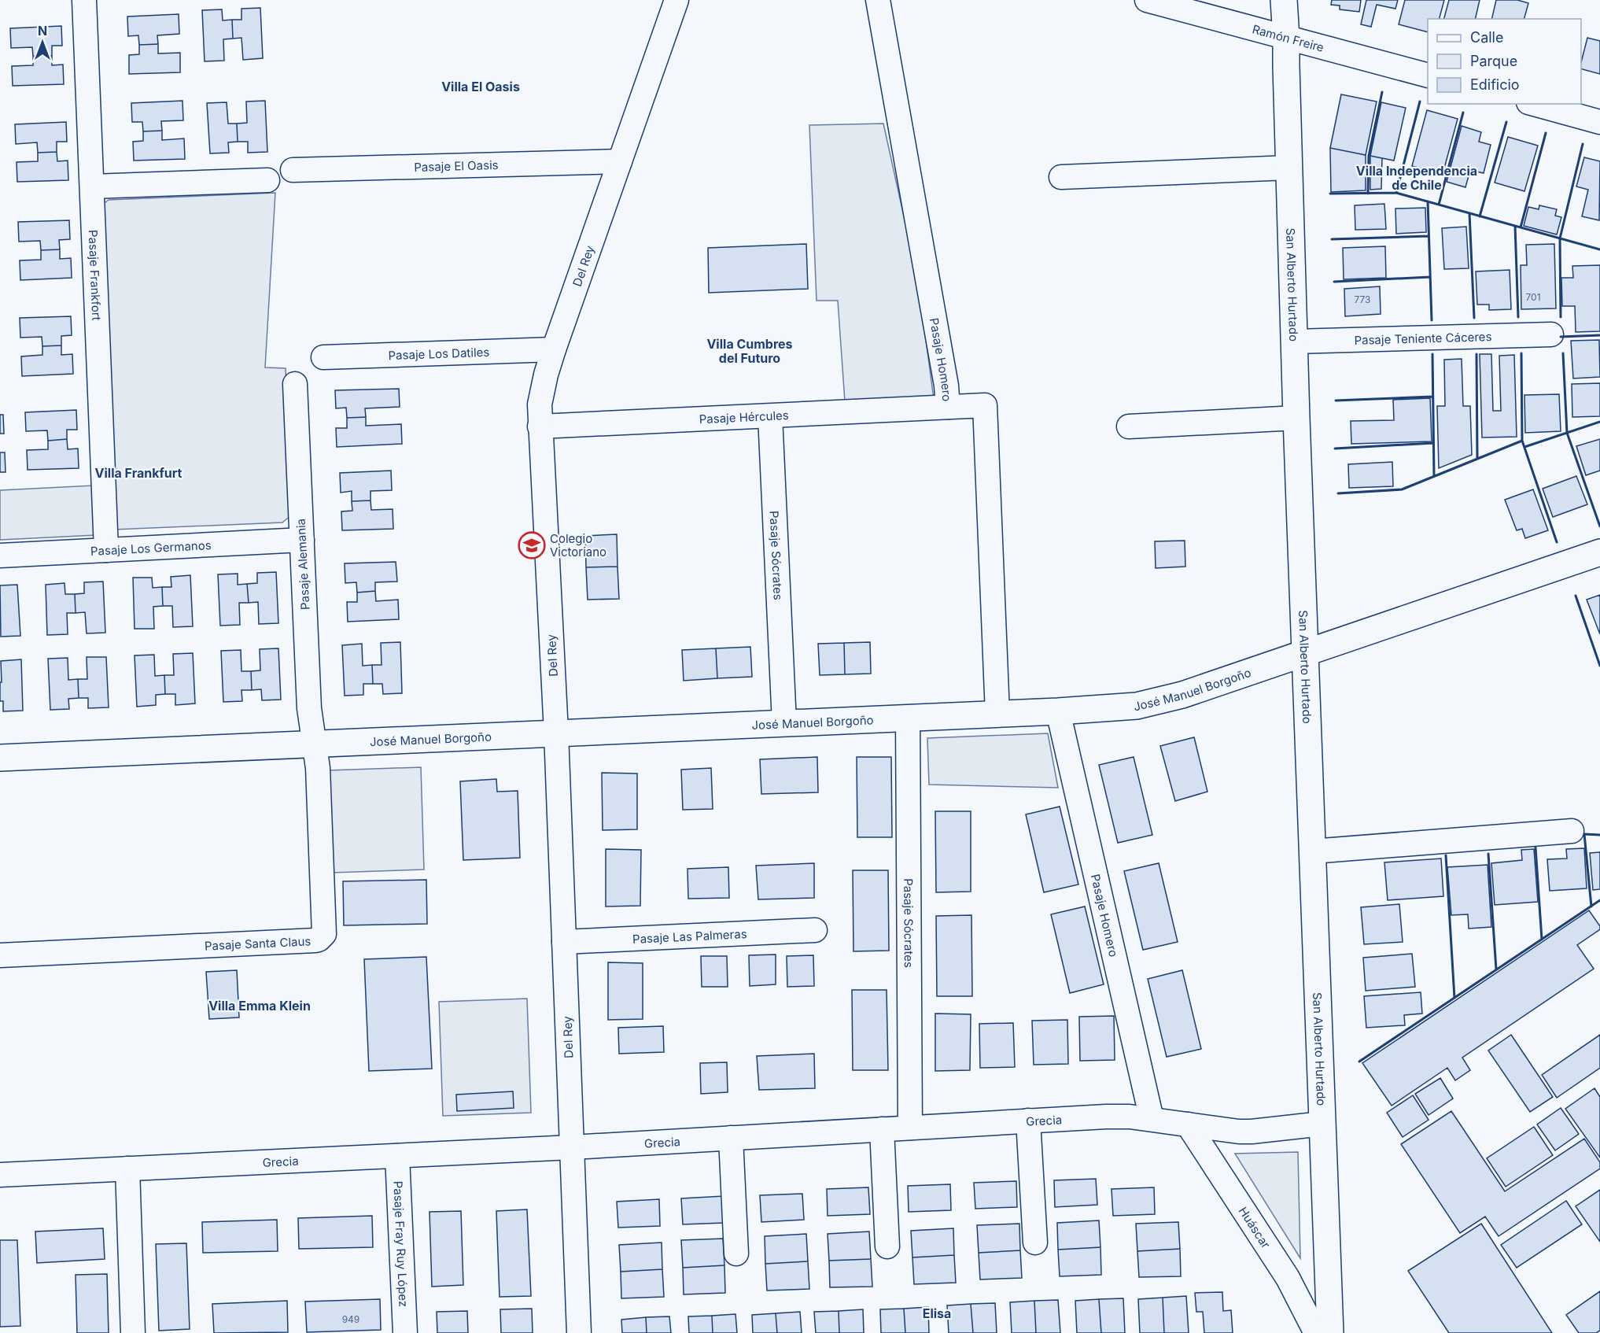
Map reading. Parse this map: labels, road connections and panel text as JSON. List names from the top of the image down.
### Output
{
  "streets": {
    "street": [
      "Ramón Freire",
      "Pasaje El Oasis",
      "Del Rey",
      "Pasaje Frankfort",
      "San Alberto Hurtado",
      "Pasaje Teniente Cáceres",
      "Pasaje Los Datiles",
      "Pasaje Homero",
      "Pasaje Hércules",
      "Pasaje Los Germanos",
      "Pasaje Sócrates",
      "Pasaje Alemania",
      "José Manuel Borgoño",
      "Pasaje Las Palmeras",
      "Pasaje Santa Claus",
      "Grecia",
      "Huáscar",
      "Pasaje Fray Ruy López"
    ]
  },
  "crossings": [
    ["Ramón Freire", "San Alberto Hurtado"],
    ["Pasaje El Oasis", "Del Rey"],
    ["Del Rey", "Pasaje Los Datiles"],
    ["Del Rey", "Pasaje Hércules"],
    ["Del Rey", "José Manuel Borgoño"],
    ["Del Rey", "Pasaje Las Palmeras"],
    ["Del Rey", "Grecia"],
    ["Pasaje Frankfort", "Pasaje Los Germanos"],
    ["San Alberto Hurtado", "Pasaje Teniente Cáceres"],
    ["San Alberto Hurtado", "José Manuel Borgoño"],
    ["San Alberto Hurtado", "Grecia"],
    ["Pasaje Homero", "Pasaje Hércules"],
    ["Pasaje Homero", "José Manuel Borgoño"],
    ["Pasaje Homero", "Grecia"],
    ["Pasaje Hércules", "Pasaje Sócrates"],
    ["Pasaje Los Germanos", "Pasaje Alemania"],
    ["Pasaje Sócrates", "José Manuel Borgoño"],
    ["Pasaje Sócrates", "Grecia"],
    ["Pasaje Alemania", "José Manuel Borgoño"],
    ["Pasaje Alemania", "Pasaje Santa Claus"],
    ["José Manuel Borgoño", "Pasaje Santa Claus"],
    ["Grecia", "Huáscar"],
    ["Grecia", "Pasaje Fray Ruy López"]
  ],
  "districts": [
    "Villa El Oasis",
    "Villa Independencia de Chile",
    "Villa Cumbres del Futuro",
    "Villa Frankfurt",
    "Villa Emma Klein",
    "Elisa"
  ],
  "places": {
    "school or university": ["Colegio Victoriano"]
  },
  "house_numbers": ["701", "773", "949"],
  "legend": ["Calle", "Parque", "Edificio"],
  "north": "top"
}
